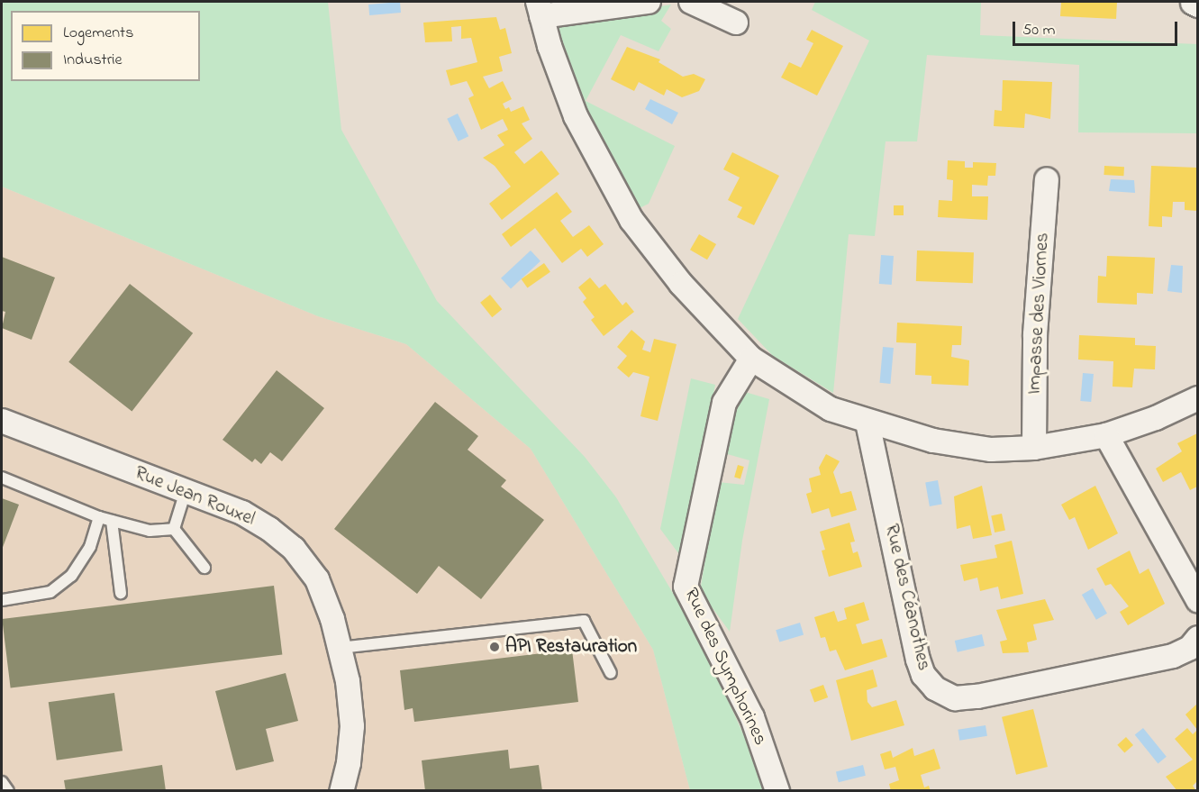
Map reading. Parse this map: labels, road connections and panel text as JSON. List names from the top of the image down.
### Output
{
  "streets": {
    "street": [
      "Impasse des Viornes",
      "Rue Jean Rouxel",
      "Rue des Céanothes",
      "Rue des Symphorines"
    ]
  },
  "places": ["API Restauration"],
  "legend": ["Logements", "Industrie"],
  "scale_bar": "50 m"
}
